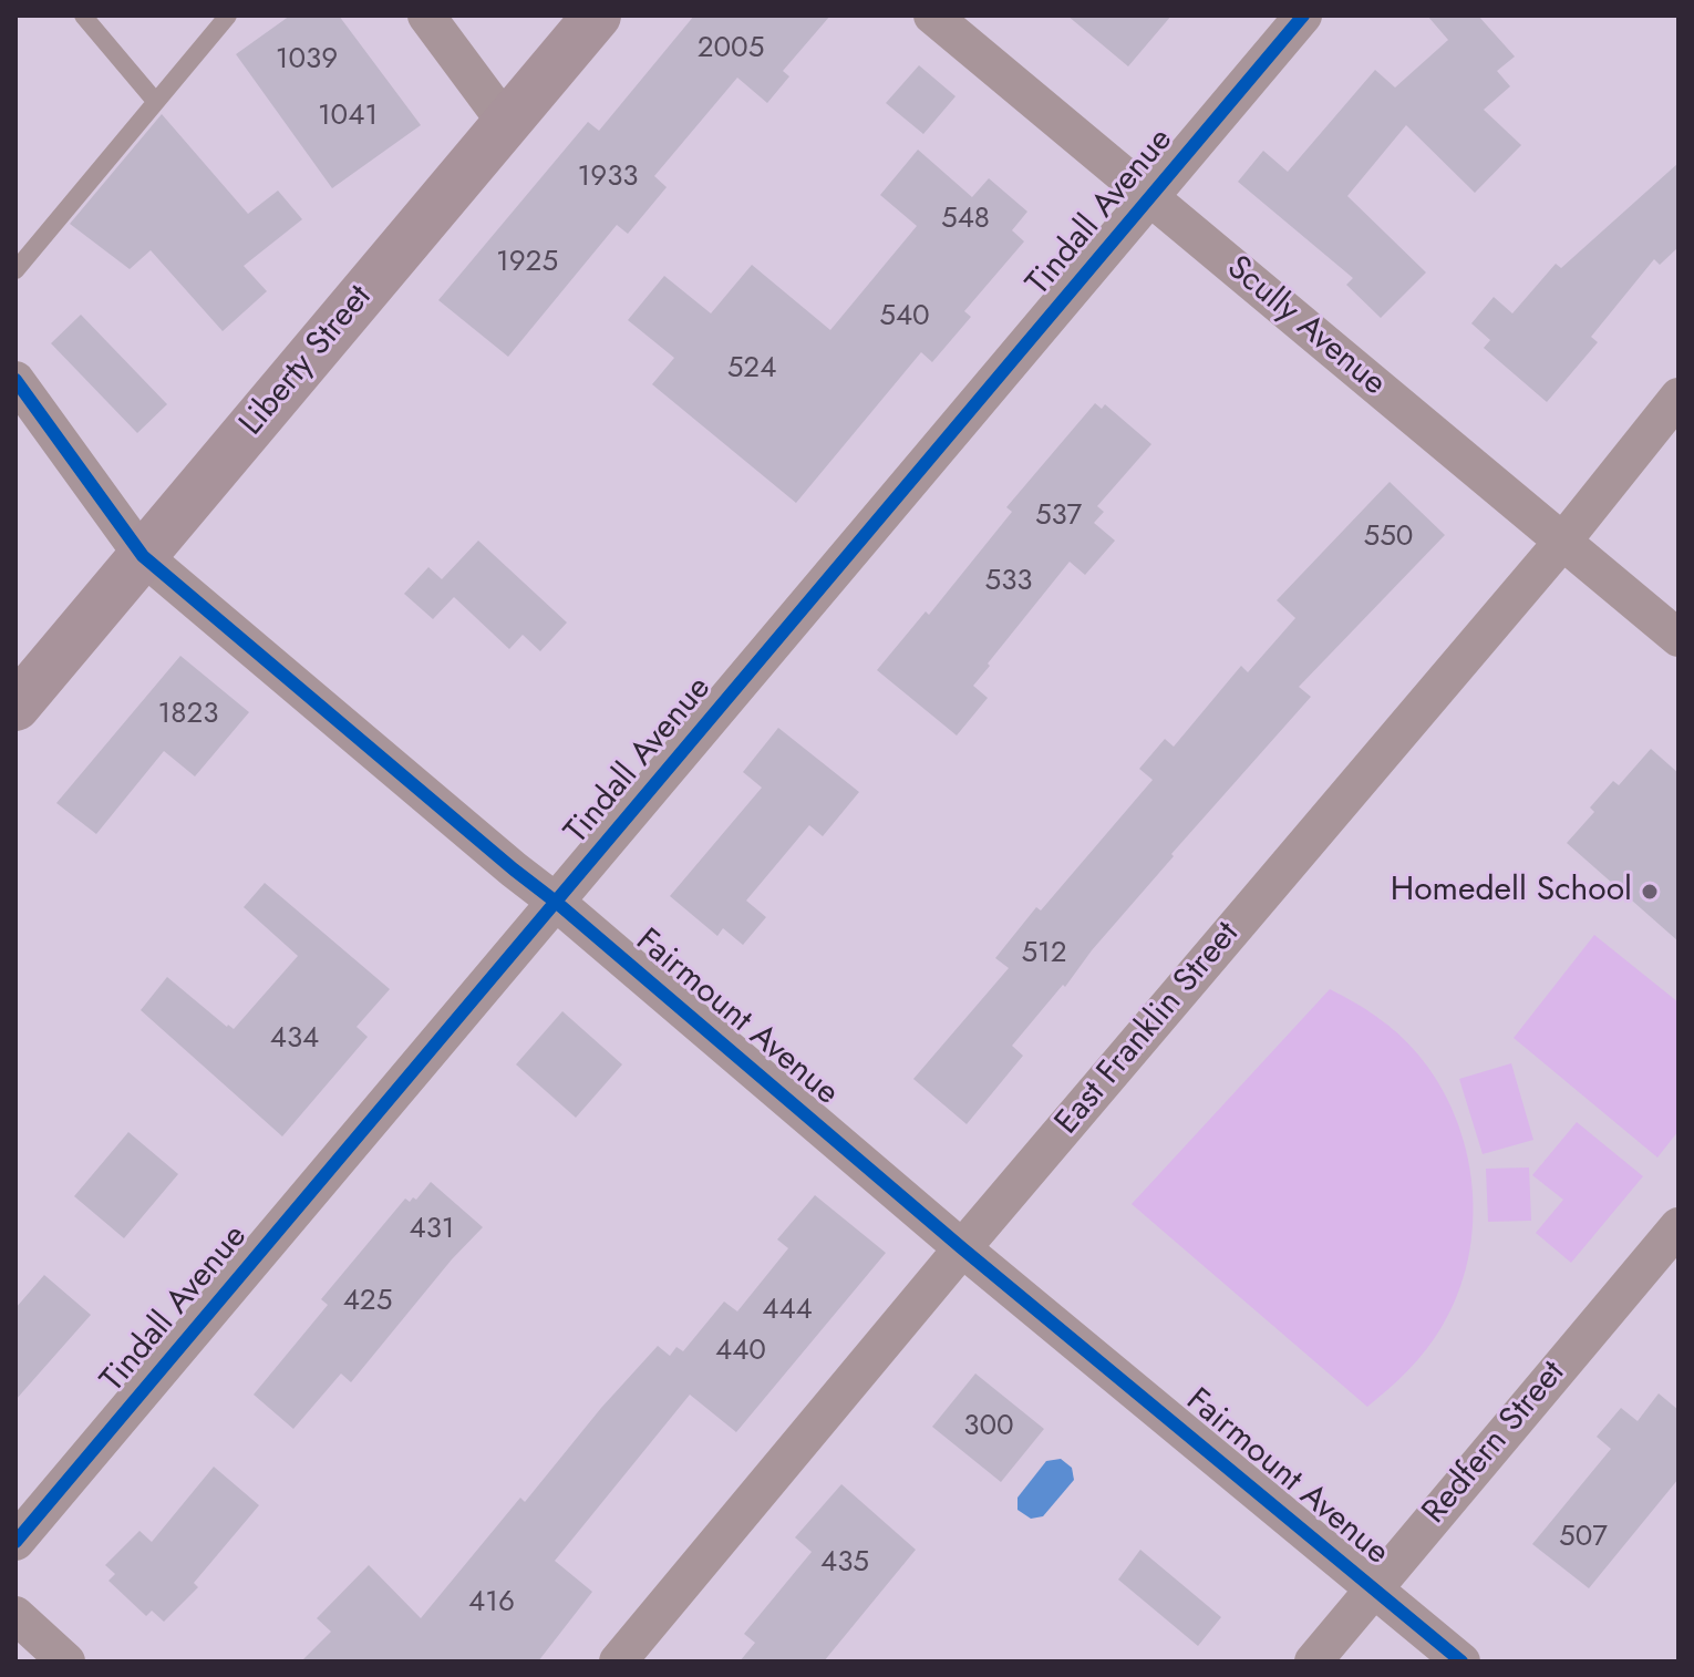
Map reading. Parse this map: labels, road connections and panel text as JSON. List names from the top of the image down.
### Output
{
  "streets": {
    "street": [
      "Tindall Avenue",
      "Scully Avenue",
      "Liberty Street",
      "Fairmount Avenue",
      "East Franklin Street",
      "Redfern Street"
    ]
  },
  "crossings": [
    ["Tindall Avenue", "Scully Avenue"],
    ["Tindall Avenue", "Fairmount Avenue"],
    ["Scully Avenue", "East Franklin Street"],
    ["Liberty Street", "Fairmount Avenue"],
    ["Fairmount Avenue", "East Franklin Street"],
    ["Fairmount Avenue", "Redfern Street"]
  ],
  "places": ["Homedell School"],
  "house_numbers": [
    "2005",
    "1039",
    "1041",
    "1933",
    "548",
    "1925",
    "540",
    "524",
    "537",
    "550",
    "533",
    "1823",
    "512",
    "434",
    "431",
    "425",
    "444",
    "440",
    "300",
    "507",
    "435",
    "416"
  ]
}
